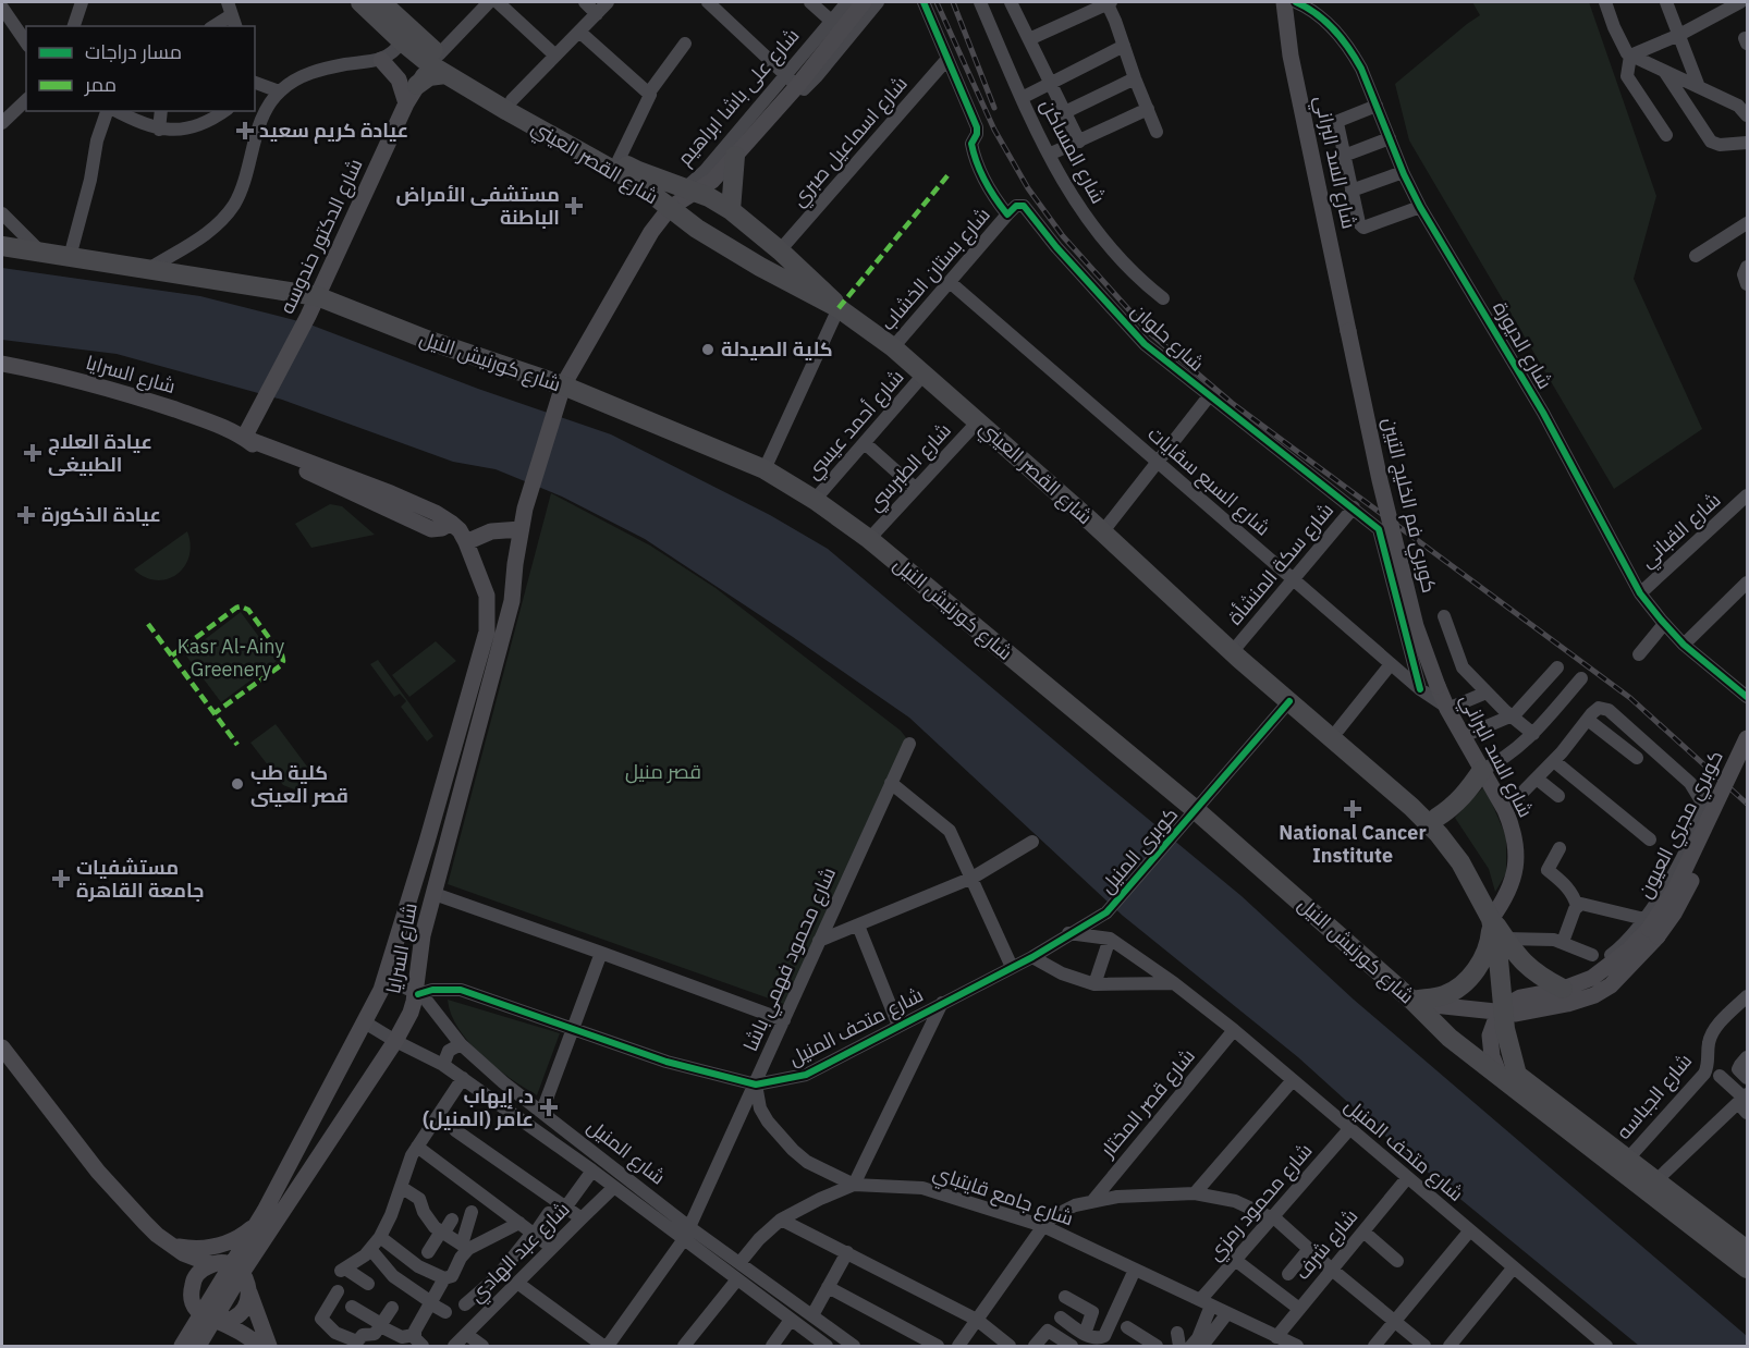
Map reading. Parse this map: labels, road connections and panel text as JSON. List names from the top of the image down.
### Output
{
  "streets": {
    "highway": ["شارع القصر العيني", "شارع كورنيش النيل"],
    "main road": [
      "شارع على باشا ابراهيم",
      "شارع السد البراني",
      "شارع الدكتور حندوسه",
      "شارع السرايا",
      "كوبري فم الخليج التبين",
      "كوبري مجري العيون"
    ],
    "street": [
      "شارع اسماعيل صبري",
      "شارع المساكن",
      "شارع بستان الخشاب",
      "شارع حلوان",
      "شارع الديورة",
      "شارع أحمد عيسي",
      "شارع الطبرسي",
      "شارع السبع سقايات",
      "شارع القباني",
      "شارع سكة المنشأة",
      "كوبرى المنيل",
      "شارع محمود فهمي باشا",
      "شارع متحف المنيل",
      "شارع الجباسه",
      "شارع قصر المختار",
      "شارع المنيل",
      "شارع جامع قايتباي",
      "شارع محمود رمزي",
      "شارع شرف",
      "شارع عبد الهادي"
    ]
  },
  "crossings": [
    ["شارع على باشا ابراهيم", "شارع القصر العيني"],
    ["شارع على باشا ابراهيم", "شارع كورنيش النيل"],
    ["شارع على باشا ابراهيم", "شارع السرايا"],
    ["شارع اسماعيل صبري", "شارع القصر العيني"],
    ["شارع القصر العيني", "شارع السد البراني"],
    ["شارع القصر العيني", "شارع بستان الخشاب"],
    ["شارع القصر العيني", "شارع أحمد عيسي"],
    ["شارع القصر العيني", "شارع الطبرسي"],
    ["شارع القصر العيني", "شارع سكة المنشأة"],
    ["شارع السد البراني", "شارع السبع سقايات"],
    ["شارع السد البراني", "كوبري فم الخليج التبين"],
    ["شارع الدكتور حندوسه", "شارع كورنيش النيل"],
    ["شارع الدكتور حندوسه", "شارع السرايا"],
    ["شارع بستان الخشاب", "شارع حلوان"],
    ["شارع بستان الخشاب", "شارع السبع سقايات"],
    ["شارع حلوان", "شارع السبع سقايات"],
    ["شارع حلوان", "شارع سكة المنشأة"],
    ["شارع الديورة", "شارع القباني"],
    ["شارع كورنيش النيل", "شارع أحمد عيسي"],
    ["شارع كورنيش النيل", "شارع الطبرسي"],
    ["شارع كورنيش النيل", "كوبرى المنيل"],
    ["شارع السرايا", "شارع متحف المنيل"],
    ["شارع السرايا", "شارع المنيل"],
    ["شارع السبع سقايات", "شارع سكة المنشأة"],
    ["كوبرى المنيل", "شارع متحف المنيل"],
    ["شارع محمود فهمي باشا", "شارع متحف المنيل"],
    ["شارع محمود فهمي باشا", "شارع المنيل"],
    ["شارع متحف المنيل", "شارع قصر المختار"],
    ["شارع متحف المنيل", "شارع المنيل"],
    ["شارع متحف المنيل", "شارع محمود رمزي"],
    ["شارع متحف المنيل", "شارع شرف"],
    ["شارع المنيل", "شارع جامع قايتباي"],
    ["شارع المنيل", "شارع عبد الهادي"],
    ["شارع جامع قايتباي", "شارع محمود رمزي"],
    ["شارع جامع قايتباي", "شارع شرف"]
  ],
  "parks": ["Kasr Al-Ainy Greenery", "قصر منيل"],
  "places": {
    "health": [
      "عيادة كريم سعيد",
      "مستشفى الأمراض الباطنة",
      "عيادة العلاج الطبيغى",
      "عيادة الذكورة",
      "National Cancer Institute",
      "مستشفيات جامعة القاهرة",
      "د. إيهاب عامر (المنيل)"
    ],
    "other": ["كلية الصيدلة", "كلية طب قصر العينى"]
  },
  "legend": ["مسار دراجات", "ممر"]
}
